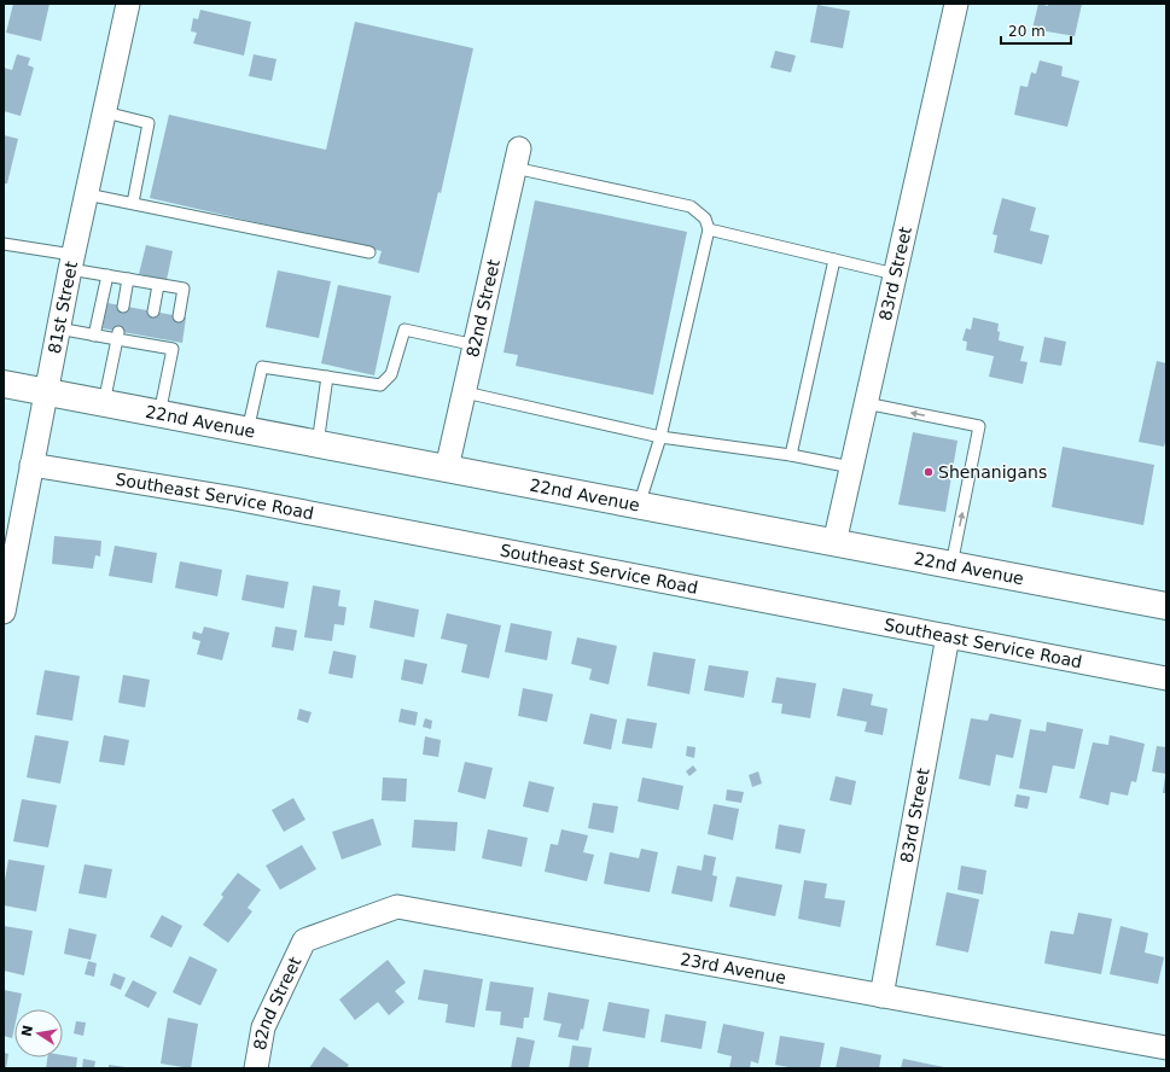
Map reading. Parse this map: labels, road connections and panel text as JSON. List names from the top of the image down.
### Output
{
  "streets": {
    "street": [
      "83rd Street",
      "81st Street",
      "82nd Street",
      "22nd Avenue",
      "Southeast Service Road",
      "23rd Avenue"
    ]
  },
  "crossings": [
    ["83rd Street", "22nd Avenue"],
    ["83rd Street", "Southeast Service Road"],
    ["83rd Street", "23rd Avenue"],
    ["81st Street", "22nd Avenue"],
    ["81st Street", "Southeast Service Road"],
    ["82nd Street", "22nd Avenue"],
    ["82nd Street", "23rd Avenue"]
  ],
  "places": ["Shenanigans"],
  "scale_bar": "20 m",
  "north": "left"
}
